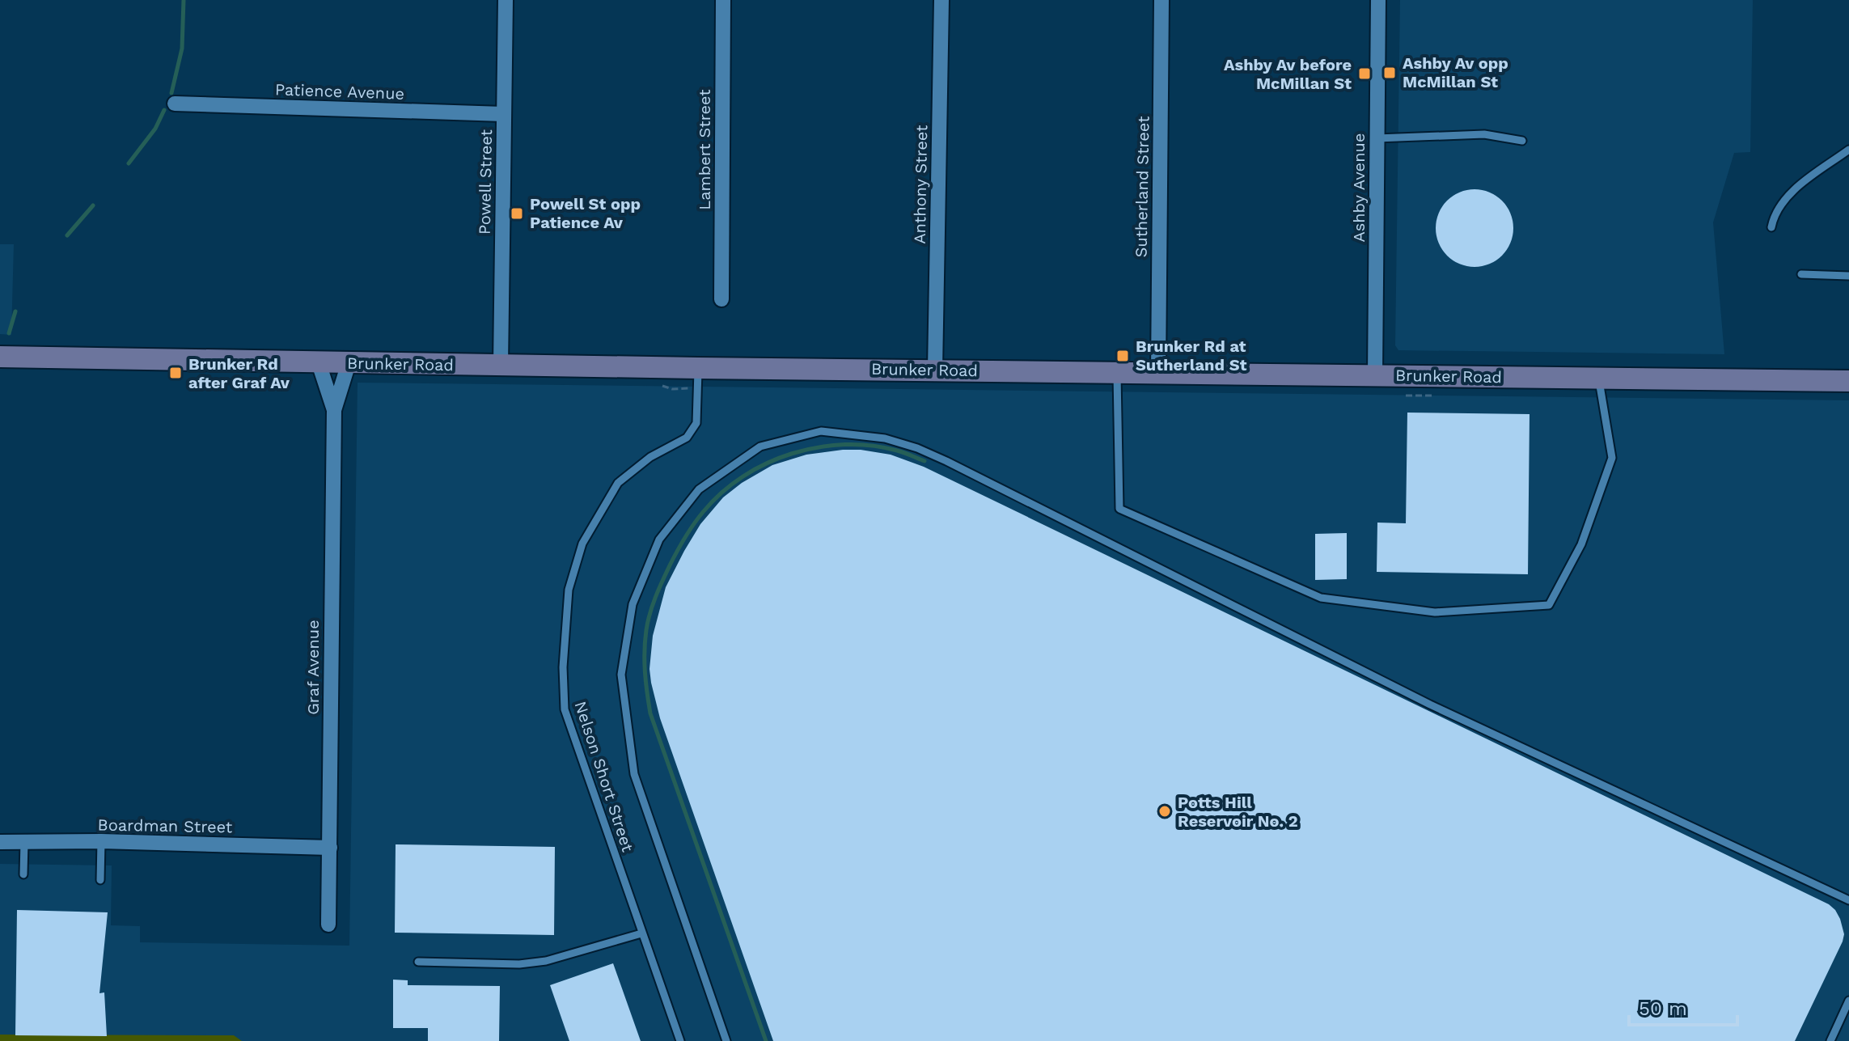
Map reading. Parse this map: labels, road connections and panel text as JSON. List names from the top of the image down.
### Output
{
  "streets": {
    "main road": ["Brunker Road"],
    "street": [
      "Patience Avenue",
      "Lambert Street",
      "Powell Street",
      "Anthony Street",
      "Sutherland Street",
      "Ashby Avenue",
      "Graf Avenue",
      "Boardman Street"
    ],
    "lane": ["Nelson Short Street"]
  },
  "crossings": [
    ["Patience Avenue", "Powell Street"],
    ["Powell Street", "Brunker Road"],
    ["Anthony Street", "Brunker Road"],
    ["Sutherland Street", "Brunker Road"],
    ["Ashby Avenue", "Brunker Road"],
    ["Brunker Road", "Graf Avenue"],
    ["Brunker Road", "Nelson Short Street"],
    ["Graf Avenue", "Boardman Street"]
  ],
  "places": {
    "transit": [
      "Ashby Av opp McMillan St",
      "Ashby Av before McMillan St",
      "Powell St opp Patience Av",
      "Brunker Rd at Sutherland St",
      "Brunker Rd after Graf Av"
    ],
    "other": ["Potts Hill Reservoir No. 2"]
  },
  "scale_bar": "50 m"
}
